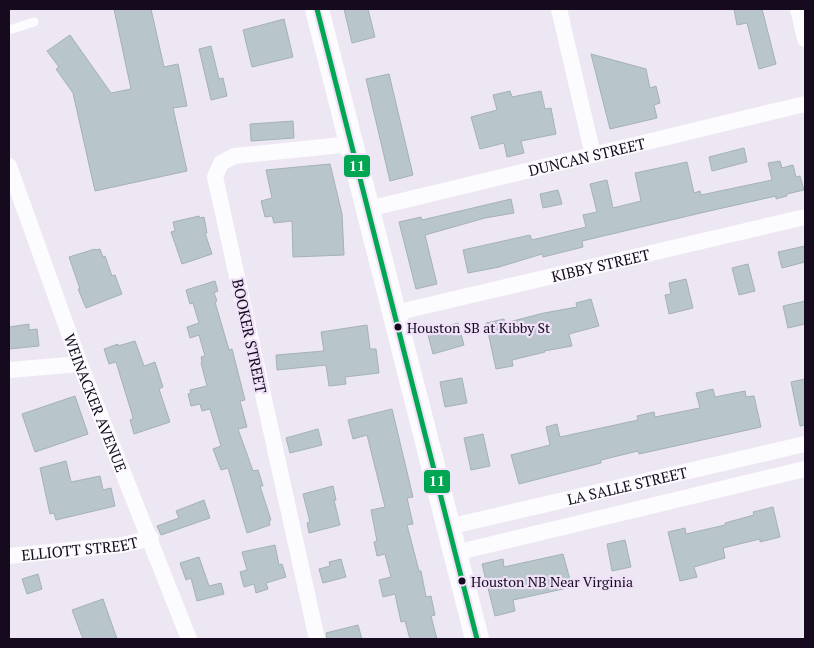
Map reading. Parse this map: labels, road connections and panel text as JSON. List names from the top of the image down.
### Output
{
  "streets": {
    "street": [
      "DUNCAN STREET",
      "KIBBY STREET",
      "BOOKER STREET",
      "WEINACKER AVENUE",
      "LA SALLE STREET",
      "ELLIOTT STREET"
    ]
  },
  "crossings": [
    ["WEINACKER AVENUE", "ELLIOTT STREET"]
  ],
  "places": ["Houston SB at Kibby St", "Houston NB Near Virginia"],
  "lines": ["transit line 11"]
}
